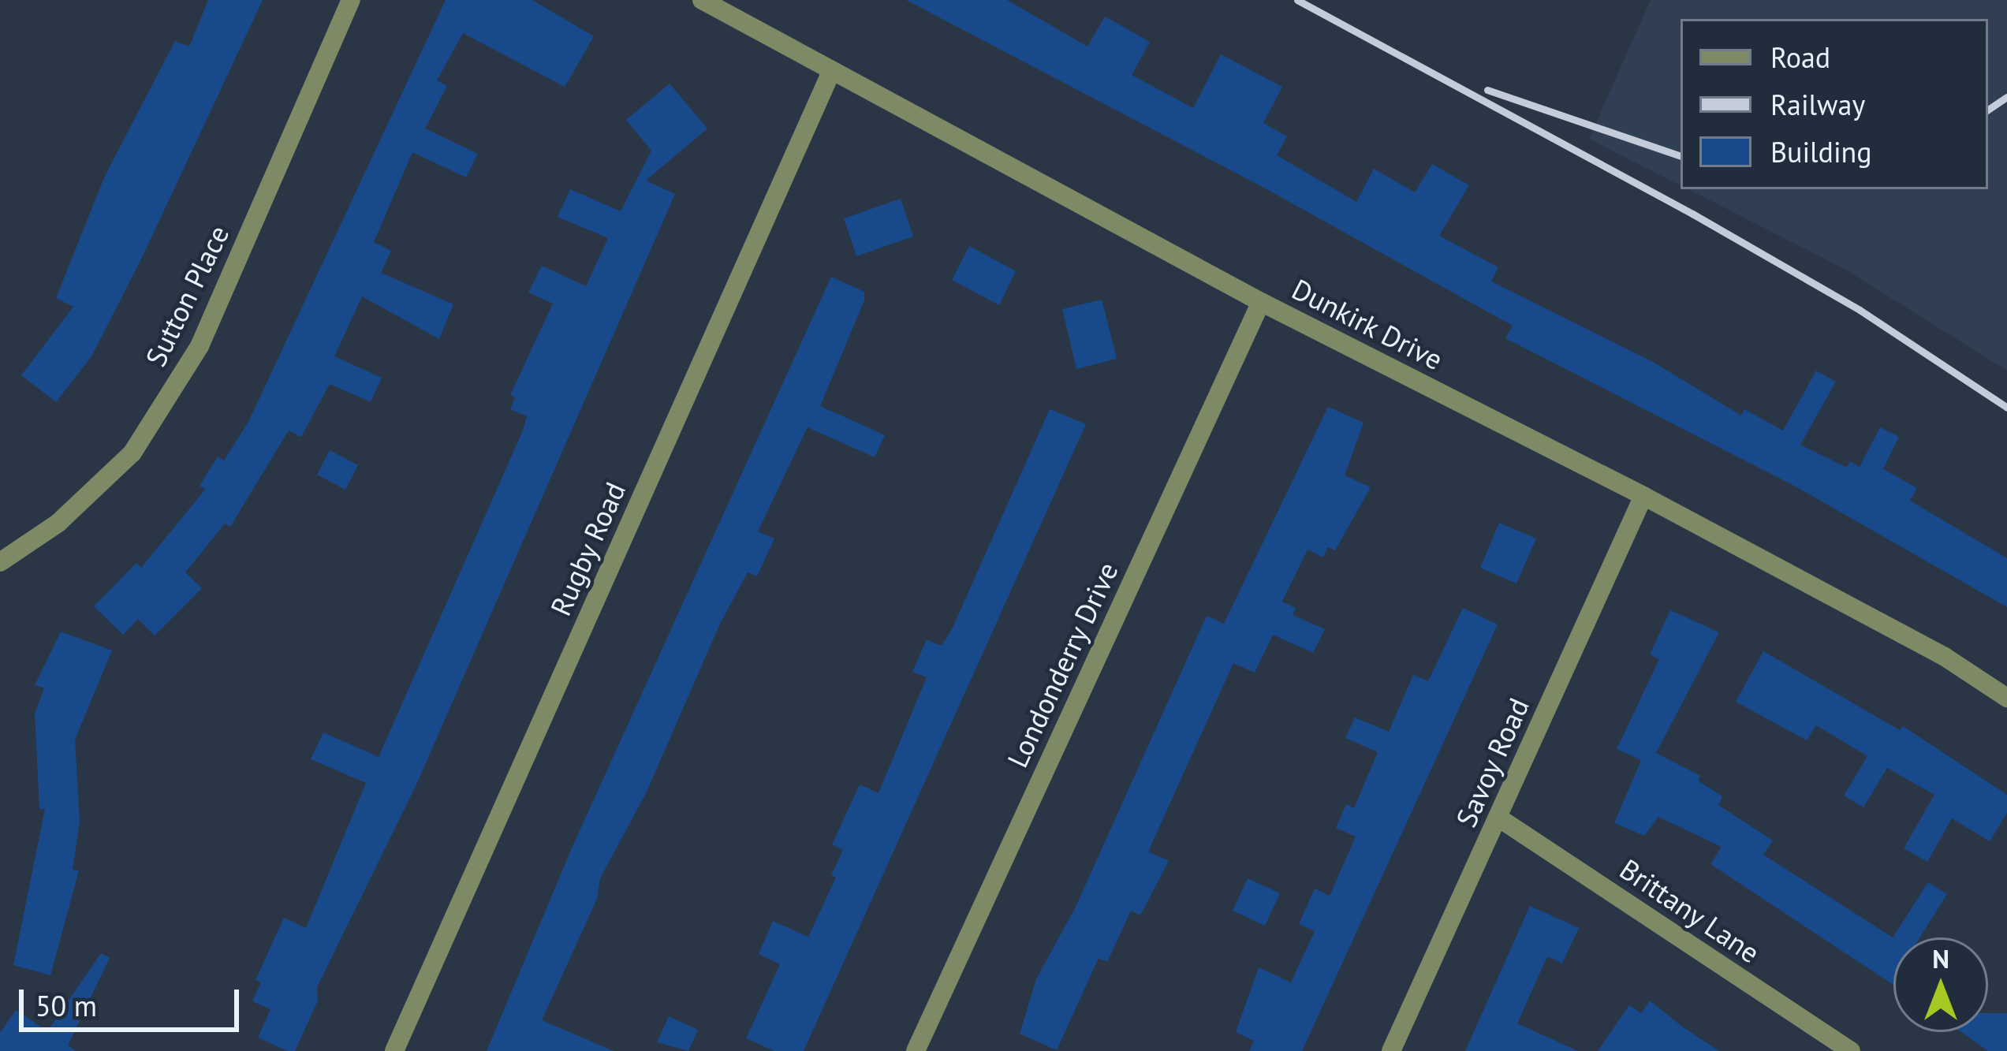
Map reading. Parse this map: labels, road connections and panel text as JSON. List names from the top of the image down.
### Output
{
  "streets": {
    "street": [
      "Sutton Place",
      "Dunkirk Drive",
      "Rugby Road",
      "Londonderry Drive",
      "Savoy Road",
      "Brittany Lane"
    ]
  },
  "crossings": [
    ["Dunkirk Drive", "Rugby Road"],
    ["Dunkirk Drive", "Londonderry Drive"],
    ["Dunkirk Drive", "Savoy Road"],
    ["Savoy Road", "Brittany Lane"]
  ],
  "legend": ["Road", "Railway", "Building"],
  "scale_bar": "50 m",
  "north": "top"
}
